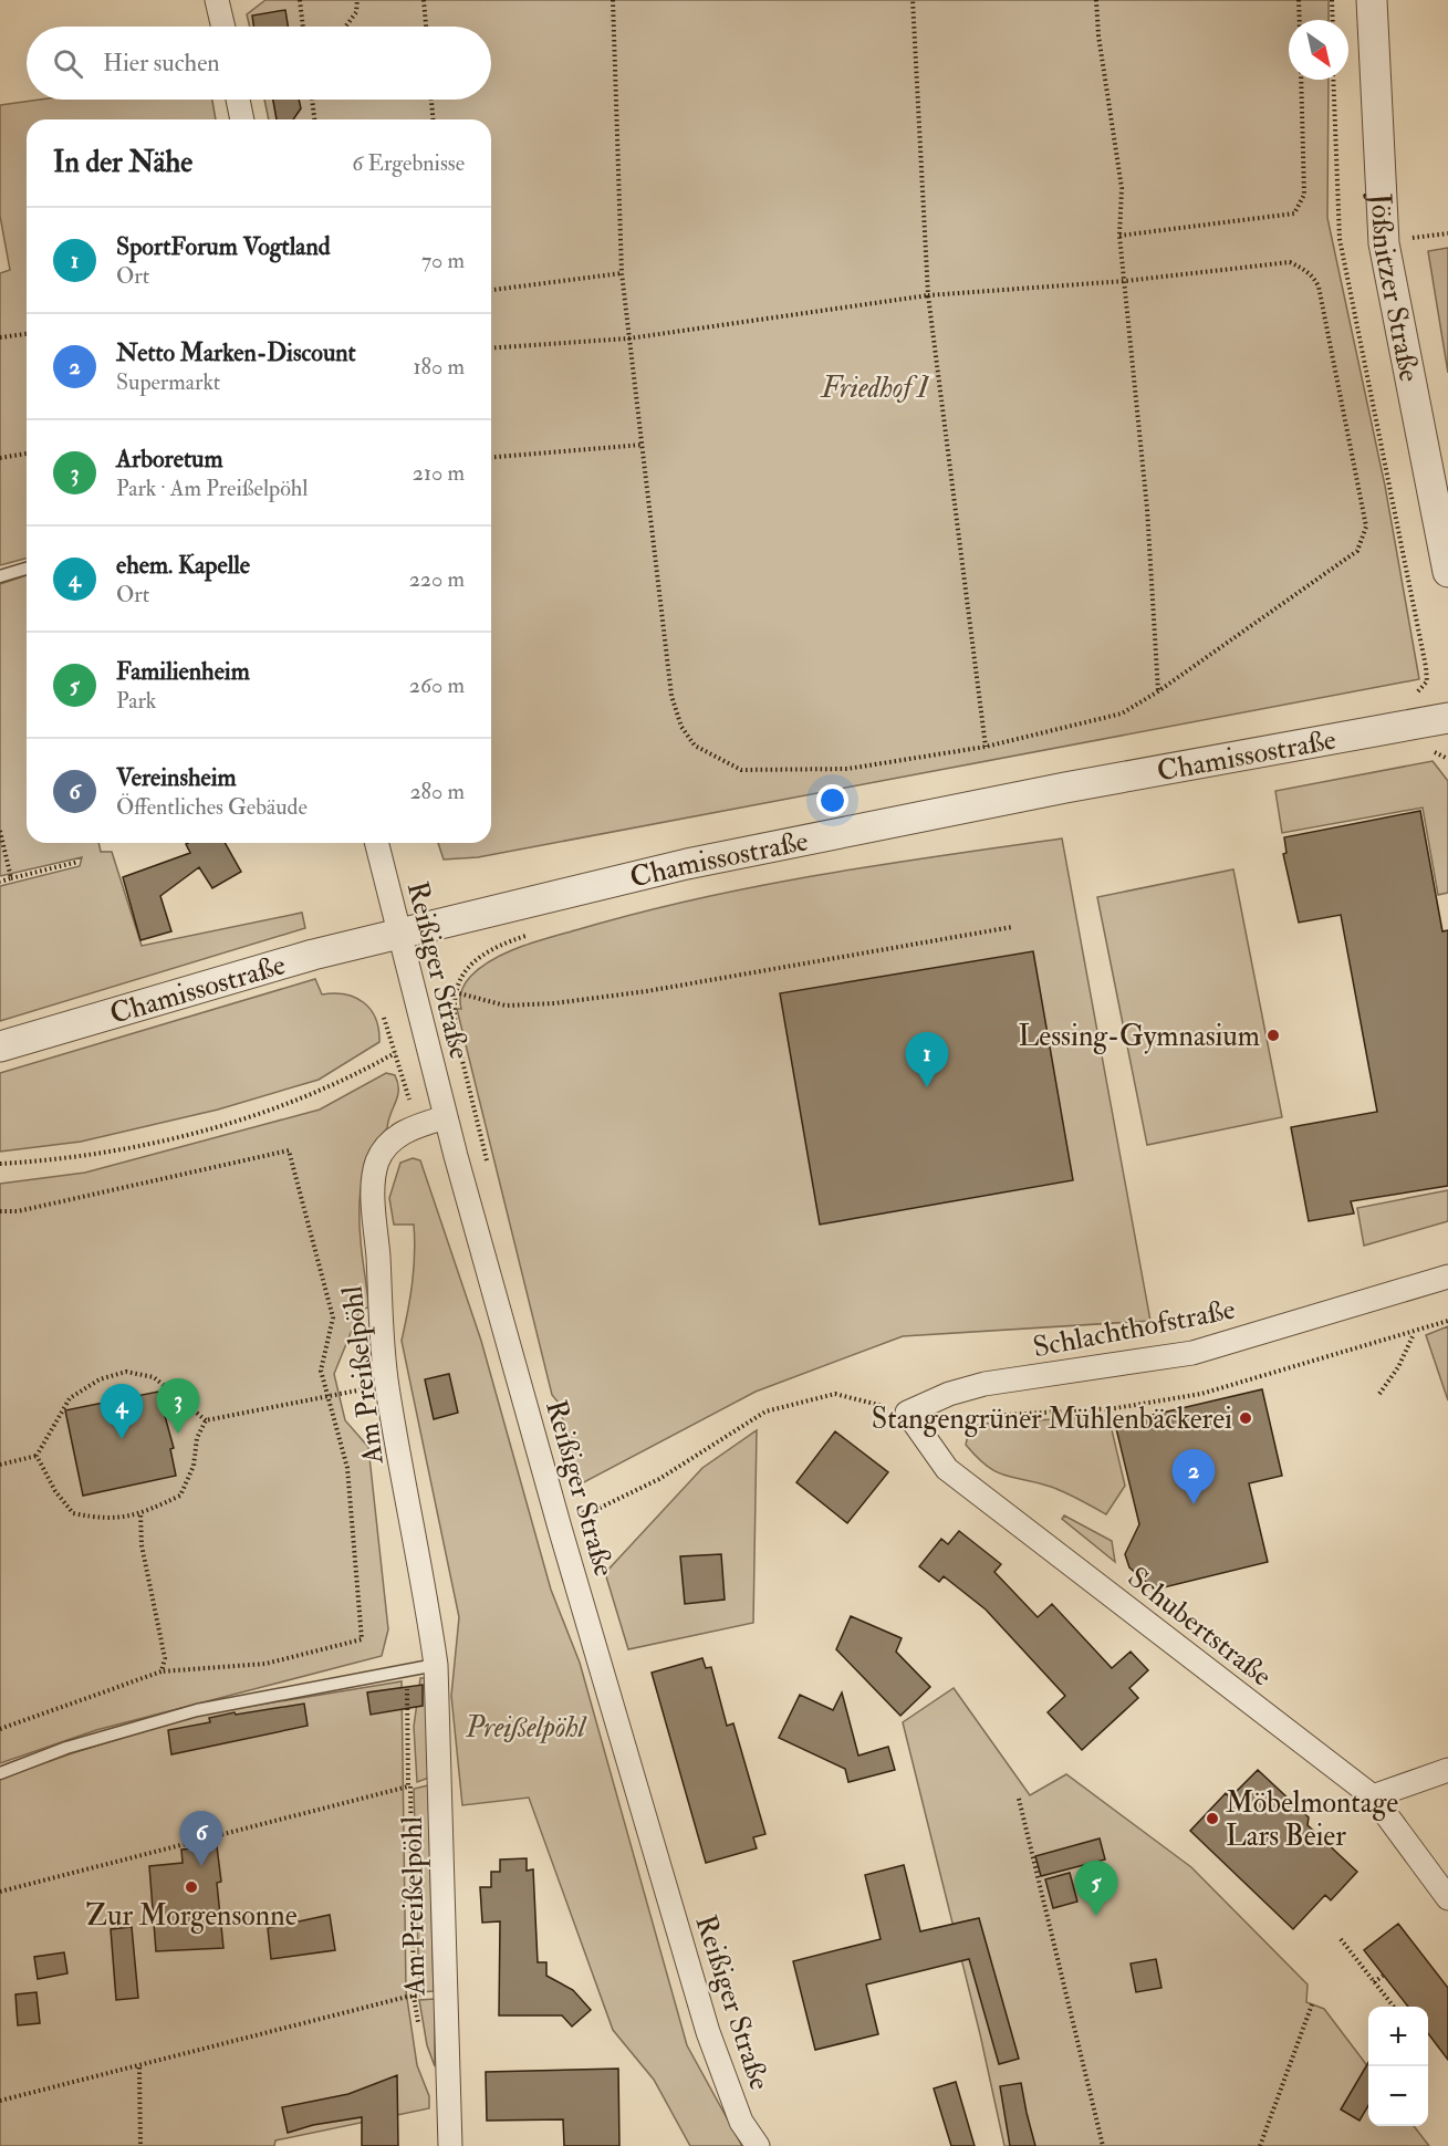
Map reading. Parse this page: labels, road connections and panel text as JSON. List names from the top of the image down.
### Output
{
  "streets": {
    "street": [
      "Jößnitzer Straße",
      "Chamissostraße",
      "Reißiger Straße",
      "Schlachthofstraße",
      "Am Preißelpöhl",
      "Schubertstraße"
    ]
  },
  "crossings": [
    ["Chamissostraße", "Reißiger Straße"],
    ["Reißiger Straße", "Am Preißelpöhl"],
    ["Schlachthofstraße", "Schubertstraße"]
  ],
  "parks": ["Friedhof I", "Preißelpöhl"],
  "places": [
    "Lessing-Gymnasium",
    "Stangengrüner Mühlenbäckerei",
    "Möbelmontage Lars Beier",
    "Zur Morgensonne"
  ],
  "north": "bottom right",
  "page": {
    "search": "Hier suchen",
    "heading": ["In der Nähe", "6 Ergebnisse"],
    "list": [
      {
        "mark": "1",
        "name": "SportForum Vogtland",
        "note": "Ort",
        "value": "70 m"
      },
      {
        "mark": "2",
        "name": "Netto Marken-Discount",
        "note": "Supermarkt",
        "value": "180 m"
      },
      {
        "mark": "3",
        "name": "Arboretum",
        "note": "Park · Am Preißelpöhl",
        "value": "210 m"
      },
      {
        "mark": "4",
        "name": "ehem. Kapelle",
        "note": "Ort",
        "value": "220 m"
      },
      {
        "mark": "5",
        "name": "Familienheim",
        "note": "Park",
        "value": "260 m"
      },
      {
        "mark": "6",
        "name": "Vereinsheim",
        "note": "Öffentliches Gebäude",
        "value": "280 m"
      }
    ],
    "pins": [
      "1",
      "3",
      "4",
      "2",
      "6",
      "5"
    ],
    "map_buttons": ["+", "−"]
  }
}
